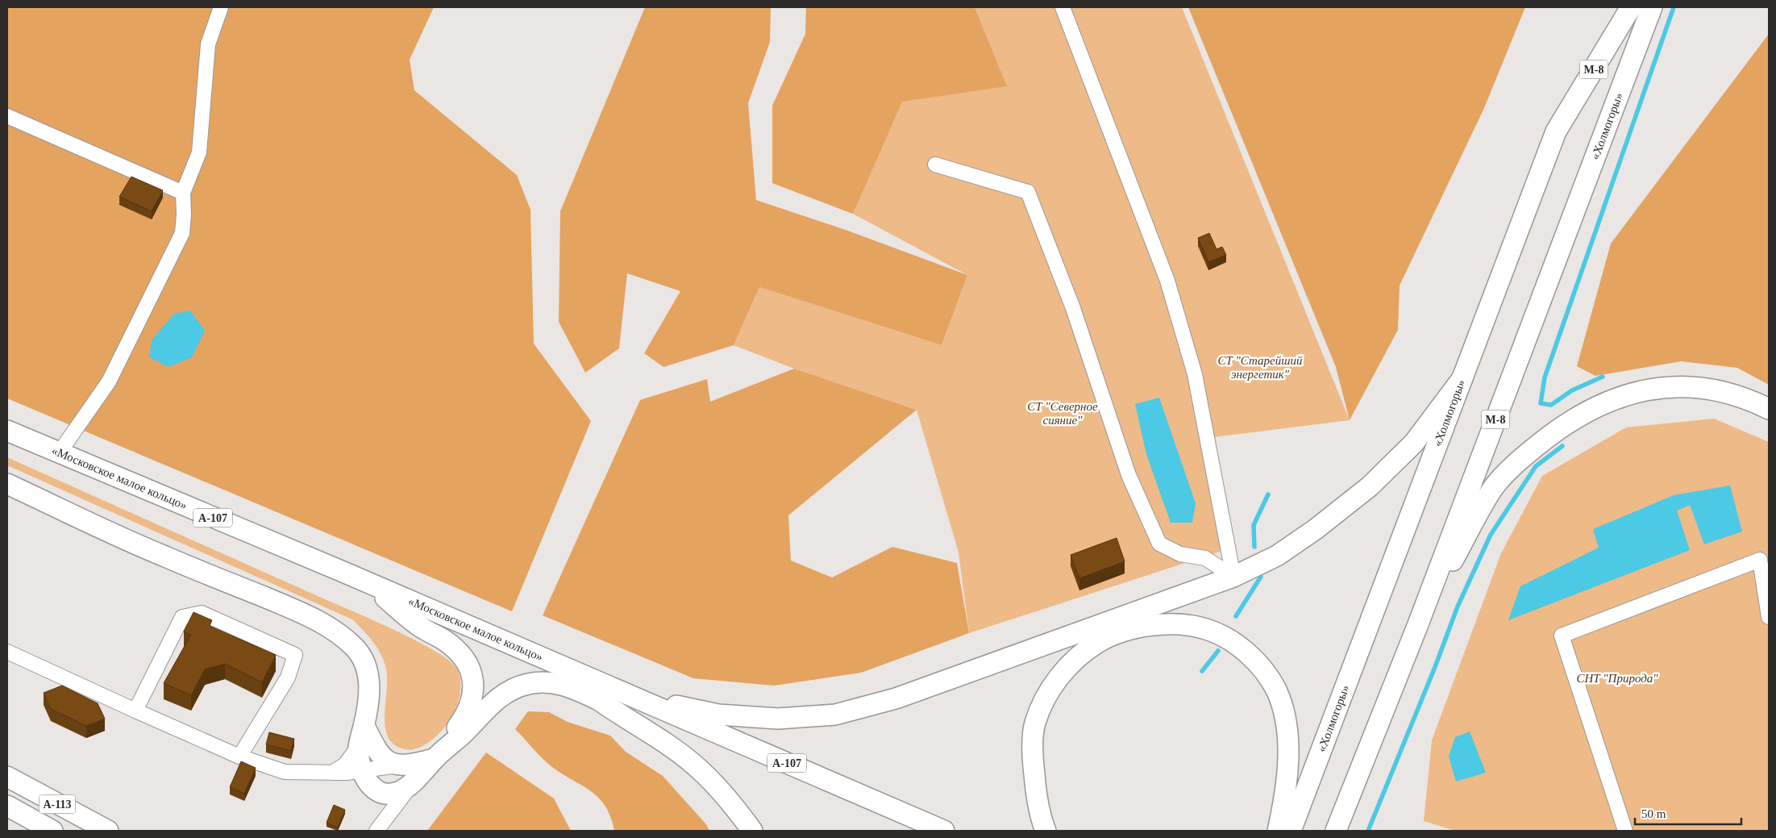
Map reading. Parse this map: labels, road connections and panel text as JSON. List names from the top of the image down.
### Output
{
  "streets": {
    "highway": [
      "М-8",
      "«Холмогоры»",
      "«Московское малое кольцо»",
      "А-107",
      "А-113"
    ]
  },
  "parks": ["СТ \"Старейший энергетик\"", "СТ \"Северное сияние\"", "СНТ \"Природа\""],
  "scale_bar": "50 m"
}
